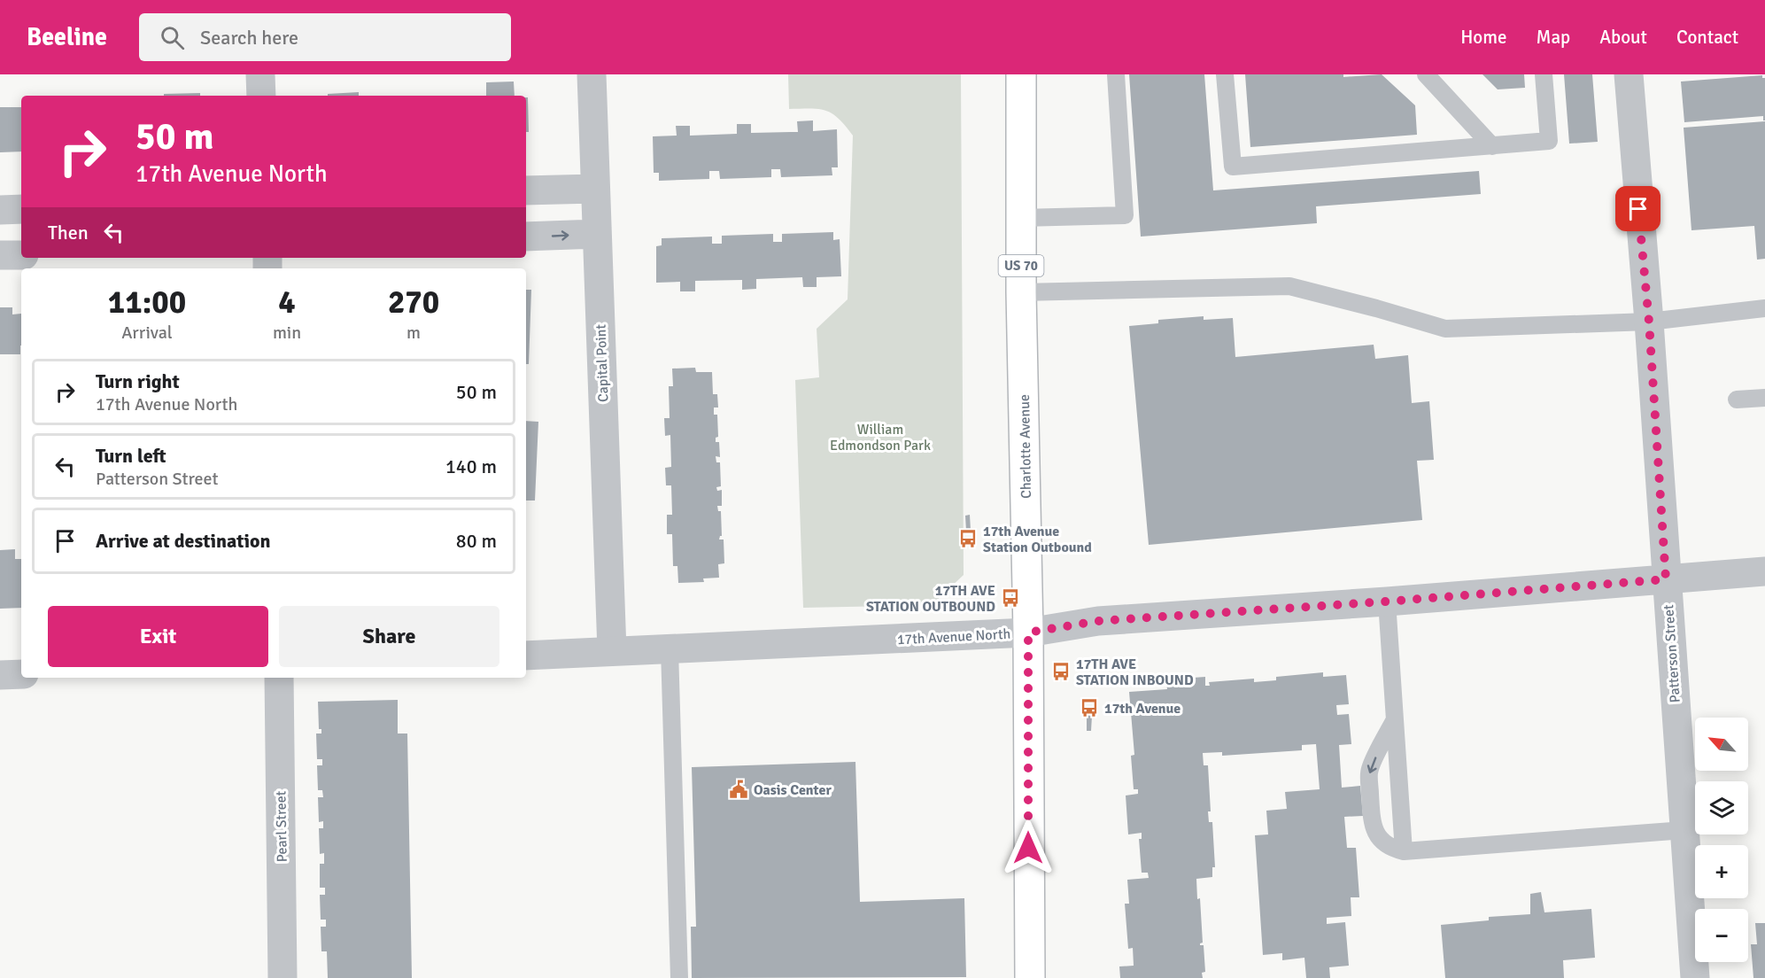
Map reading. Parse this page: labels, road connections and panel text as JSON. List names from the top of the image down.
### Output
{
  "streets": {
    "main road": ["US 70", "Charlotte Avenue"],
    "street": [
      "Capital Point",
      "17th Avenue North",
      "Patterson Street",
      "Pearl Street"
    ]
  },
  "crossings": [
    ["Capital Point", "17th Avenue North"],
    ["Charlotte Avenue", "17th Avenue North"],
    ["17th Avenue North", "Patterson Street"]
  ],
  "parks": ["William Edmondson Park"],
  "places": {
    "bus stop": [
      "17th Avenue Station Outbound",
      "17TH AVE STATION OUTBOUND",
      "17TH AVE STATION INBOUND",
      "17th Avenue"
    ],
    "public building": ["Oasis Center"]
  },
  "north": "top left",
  "page": {
    "header": "Beeline",
    "search": "Search here",
    "nav": [
      "Home",
      "Map",
      "About",
      "Contact"
    ],
    "turn": ["50 m", "17th Avenue North"],
    "then": "Then",
    "eta": [
      "11:00",
      "Arrival",
      "4",
      "min",
      "270",
      "m"
    ],
    "list": [
      {
        "name": "Turn right",
        "note": "17th Avenue North",
        "value": "50 m"
      },
      {
        "name": "Turn left",
        "note": "Patterson Street",
        "value": "140 m"
      },
      {
        "name": "Arrive at destination",
        "value": "80 m"
      }
    ],
    "buttons": ["Exit", "Share"],
    "map_buttons": ["+", "−"]
  }
}
